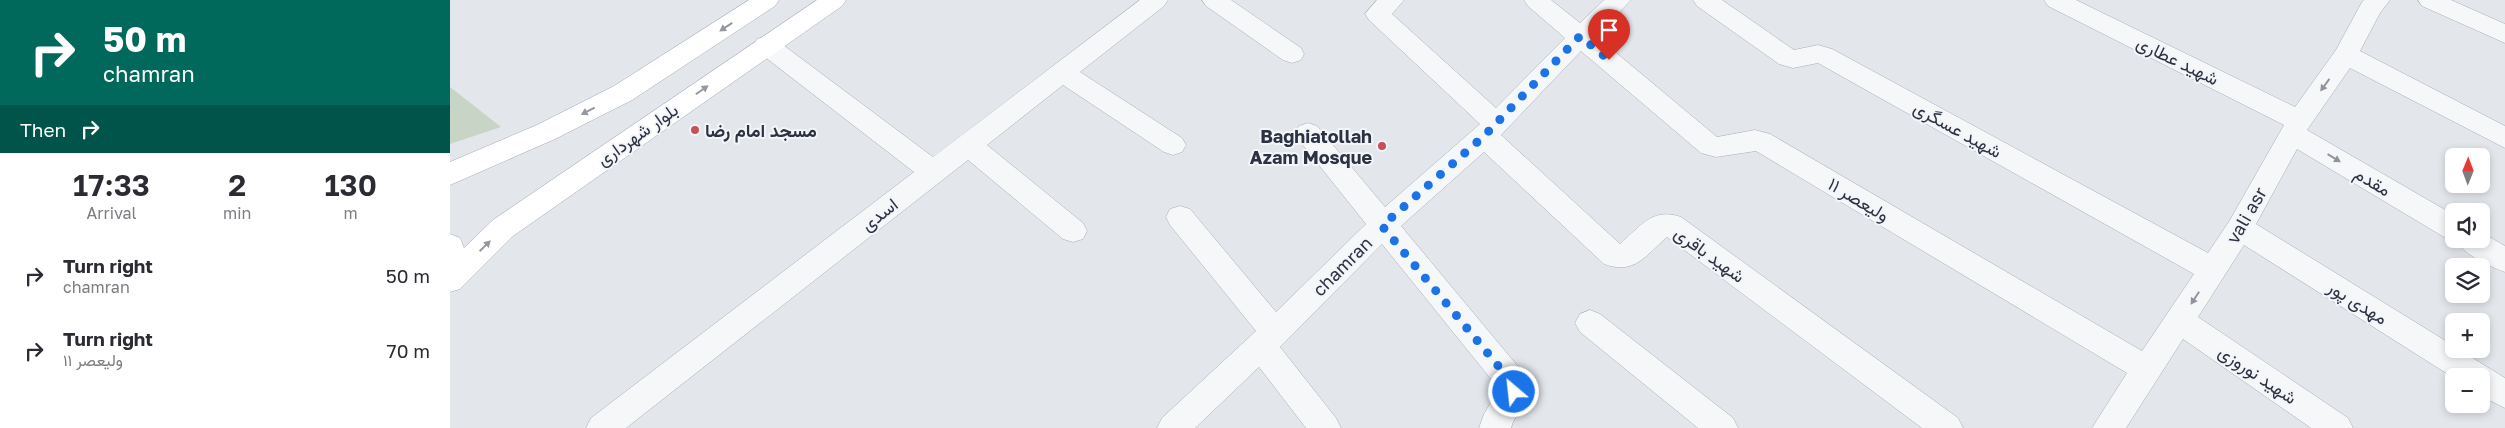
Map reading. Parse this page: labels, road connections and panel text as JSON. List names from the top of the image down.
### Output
{
  "streets": {
    "main road": ["بلوار شهرداری"],
    "street": [
      "شهید عطاری",
      "شهید عسگری",
      "مقدم",
      "ولیعصر ۱۱",
      "اسدی",
      "vali asr",
      "شهید باقری",
      "chamran",
      "مهدی پور",
      "شهید نوروزی"
    ]
  },
  "crossings": [
    ["شهید عطاری", "مقدم"],
    ["شهید عطاری", "vali asr"],
    ["شهید عسگری", "vali asr"],
    ["مقدم", "vali asr"],
    ["ولیعصر ۱۱", "vali asr"],
    ["ولیعصر ۱۱", "chamran"],
    ["vali asr", "مهدی پور"],
    ["vali asr", "شهید نوروزی"],
    ["شهید باقری", "chamran"]
  ],
  "places": ["مسجد امام رضا", "Baghiatollah Azam Mosque"],
  "north": "top",
  "page": {
    "turn": ["50 m", "chamran"],
    "then": "Then",
    "map_buttons": ["+", "−"],
    "eta": [
      "17:33",
      "Arrival",
      "2",
      "min",
      "130",
      "m"
    ],
    "list": [
      {
        "name": "Turn right",
        "note": "chamran",
        "value": "50 m"
      },
      {
        "name": "Turn right",
        "note": "ولیعصر ۱۱",
        "value": "70 m"
      }
    ]
  }
}
